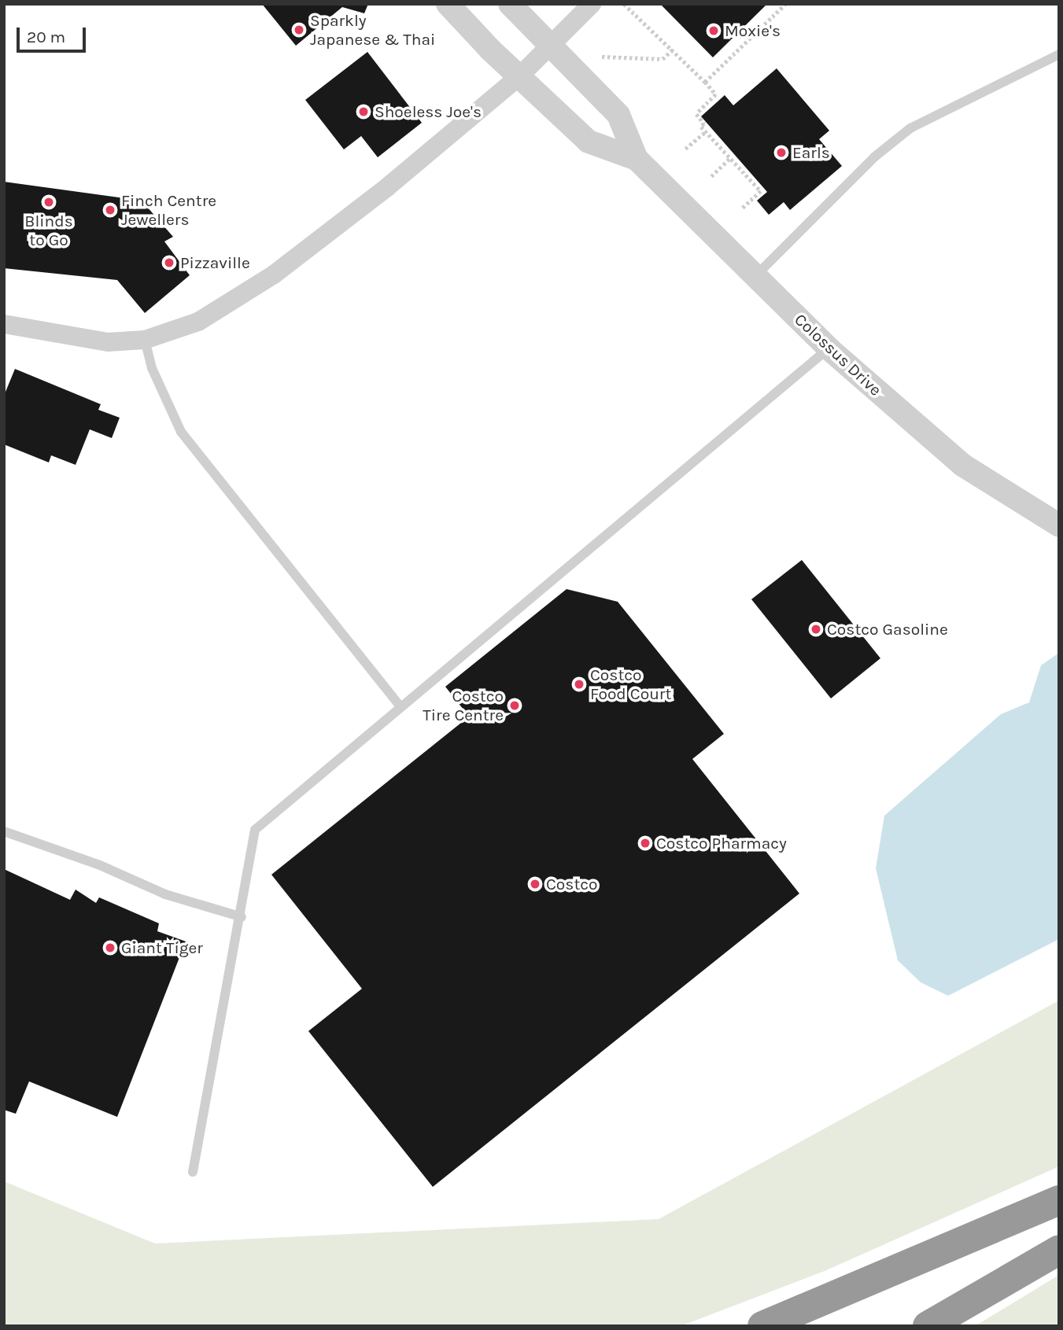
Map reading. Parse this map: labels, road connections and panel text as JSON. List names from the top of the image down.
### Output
{
  "streets": {
    "street": ["Colossus Drive"]
  },
  "places": [
    "Sparkly Japanese & Thai",
    "Moxie's",
    "Shoeless Joe's",
    "Earls",
    "Blinds to Go",
    "Finch Centre Jewellers",
    "Pizzaville",
    "Costco Gasoline",
    "Costco Food Court",
    "Costco Tire Centre",
    "Costco Pharmacy",
    "Costco",
    "Giant Tiger"
  ],
  "scale_bar": "20 m"
}
